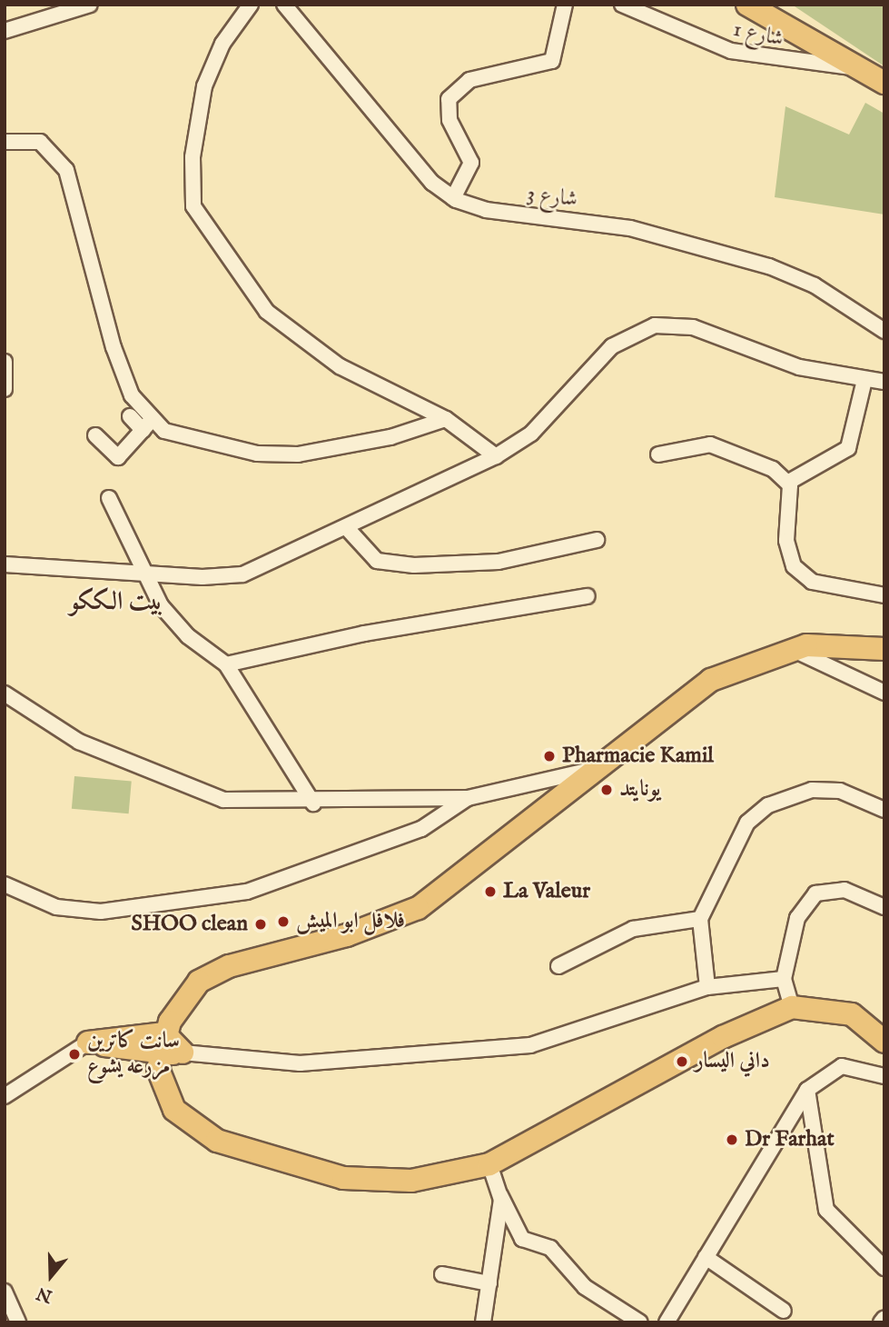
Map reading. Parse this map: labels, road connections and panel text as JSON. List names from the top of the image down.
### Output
{
  "streets": {
    "street": ["شارع 1", "شارع 3"]
  },
  "districts": ["بيت الككو"],
  "places": [
    "Pharmacie Kamil",
    "يونايتد",
    "La Valeur",
    "فلافل ابو الميش",
    "SHOO clean",
    "سانت كاترين مزرعه يشوع",
    "داني اليسار",
    "Dr Farhat"
  ],
  "north": "bottom"
}
